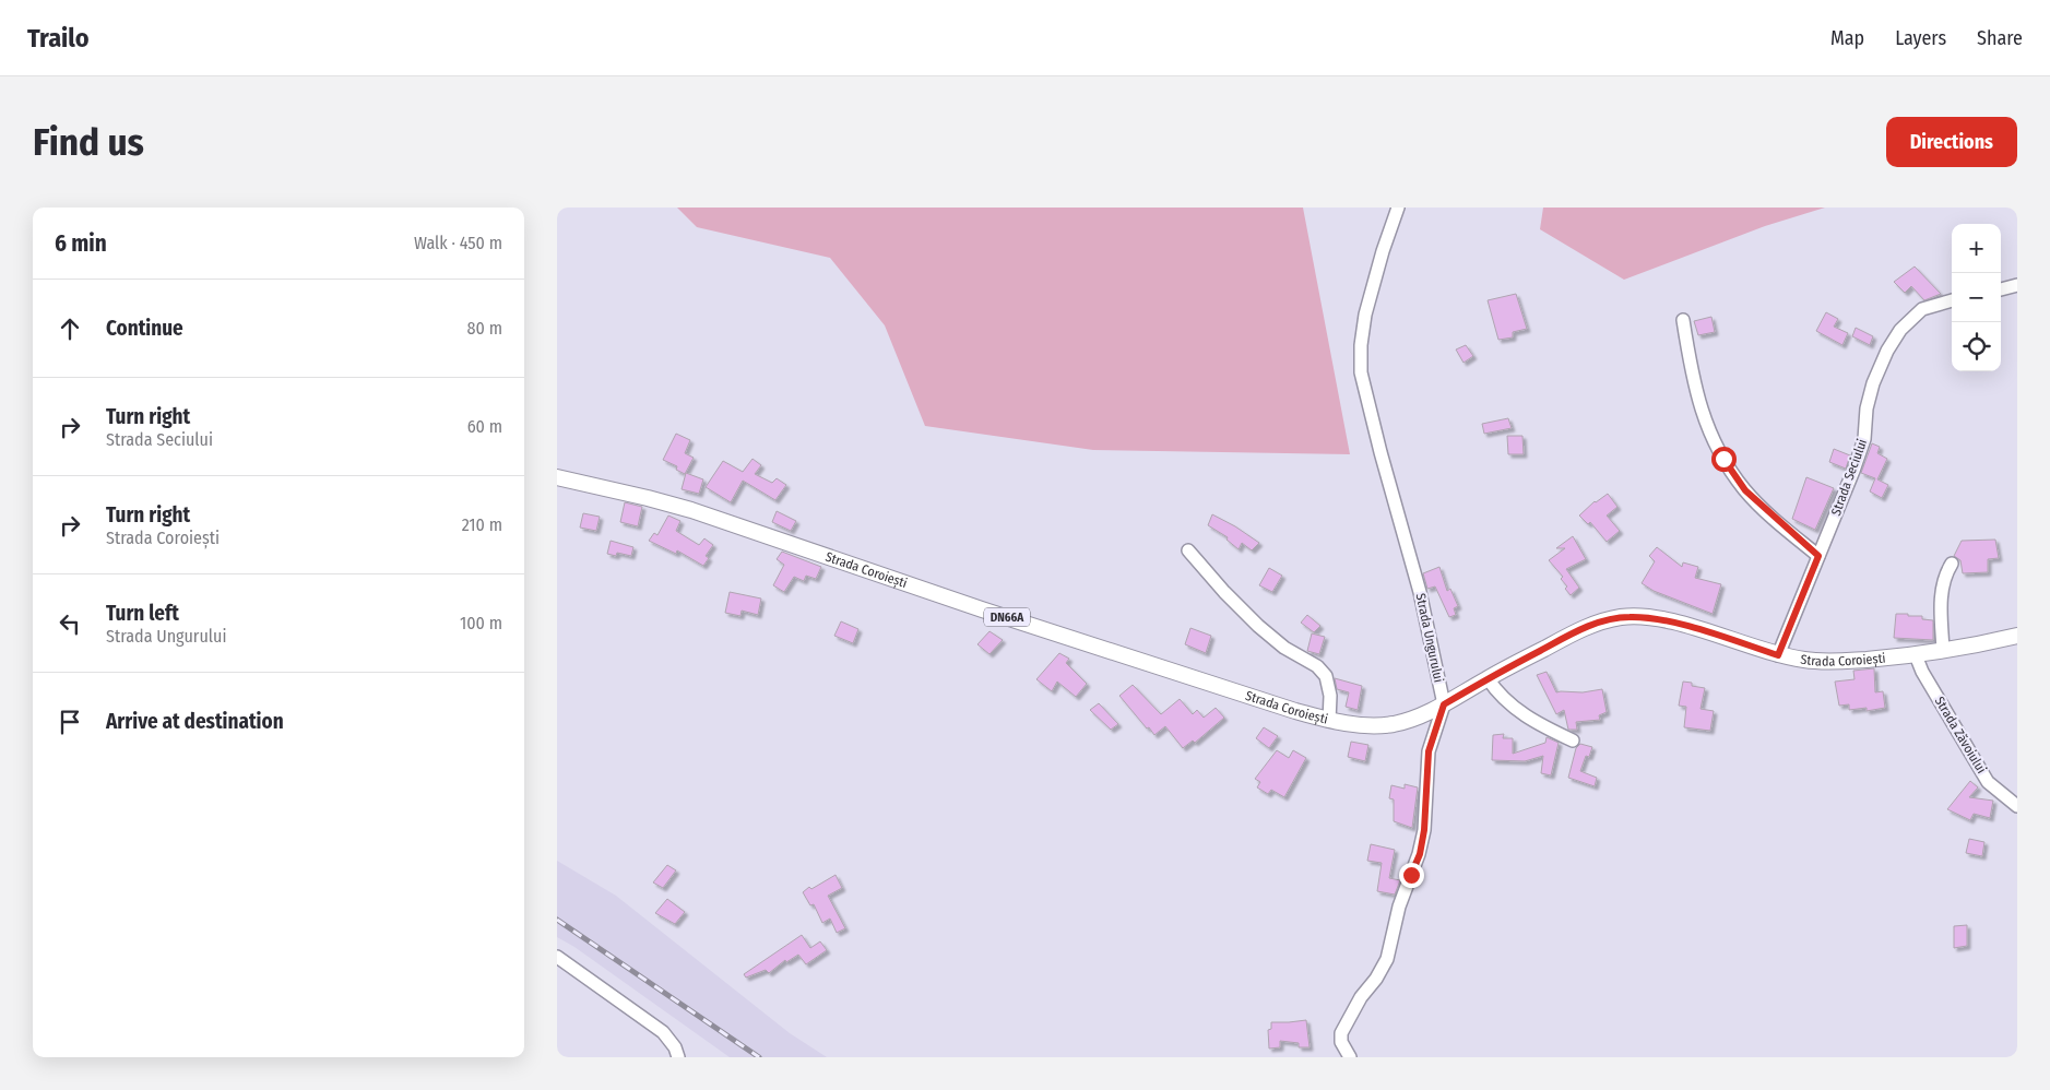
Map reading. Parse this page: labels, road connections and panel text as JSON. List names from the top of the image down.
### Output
{
  "streets": {
    "main road": ["Strada Coroiești", "DN66A"],
    "street": ["Strada Seciului", "Strada Ungurului", "Strada Zăvoiului"]
  },
  "crossings": [
    ["Strada Seciului", "Strada Coroiești"],
    ["Strada Coroiești", "Strada Ungurului"],
    ["Strada Coroiești", "Strada Zăvoiului"]
  ],
  "page": {
    "header": "Trailo",
    "nav": ["Map", "Layers", "Share"],
    "buttons": "Directions",
    "title": "Find us",
    "heading": ["6 min", "Walk · 450 m"],
    "map_buttons": ["+", "−"],
    "list": [
      ["Continue", "80 m"],
      ["Turn right", "Strada Seciului", "60 m"],
      ["Turn right", "Strada Coroiești", "210 m"],
      ["Turn left", "Strada Ungurului", "100 m"],
      "Arrive at destination"
    ]
  }
}
